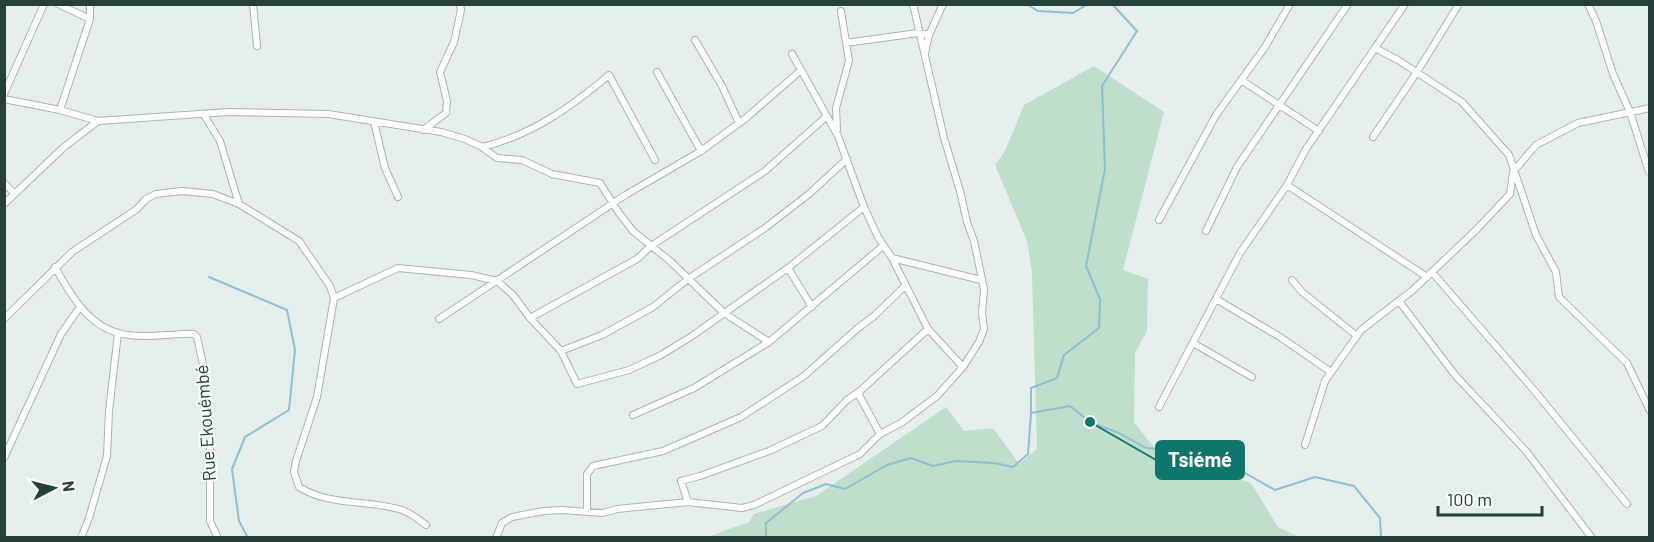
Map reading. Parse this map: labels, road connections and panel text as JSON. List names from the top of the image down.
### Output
{
  "streets": {
    "street": ["Rue Ekouémbé"]
  },
  "places": ["Tsiémé"],
  "scale_bar": "100 m",
  "north": "right"
}
